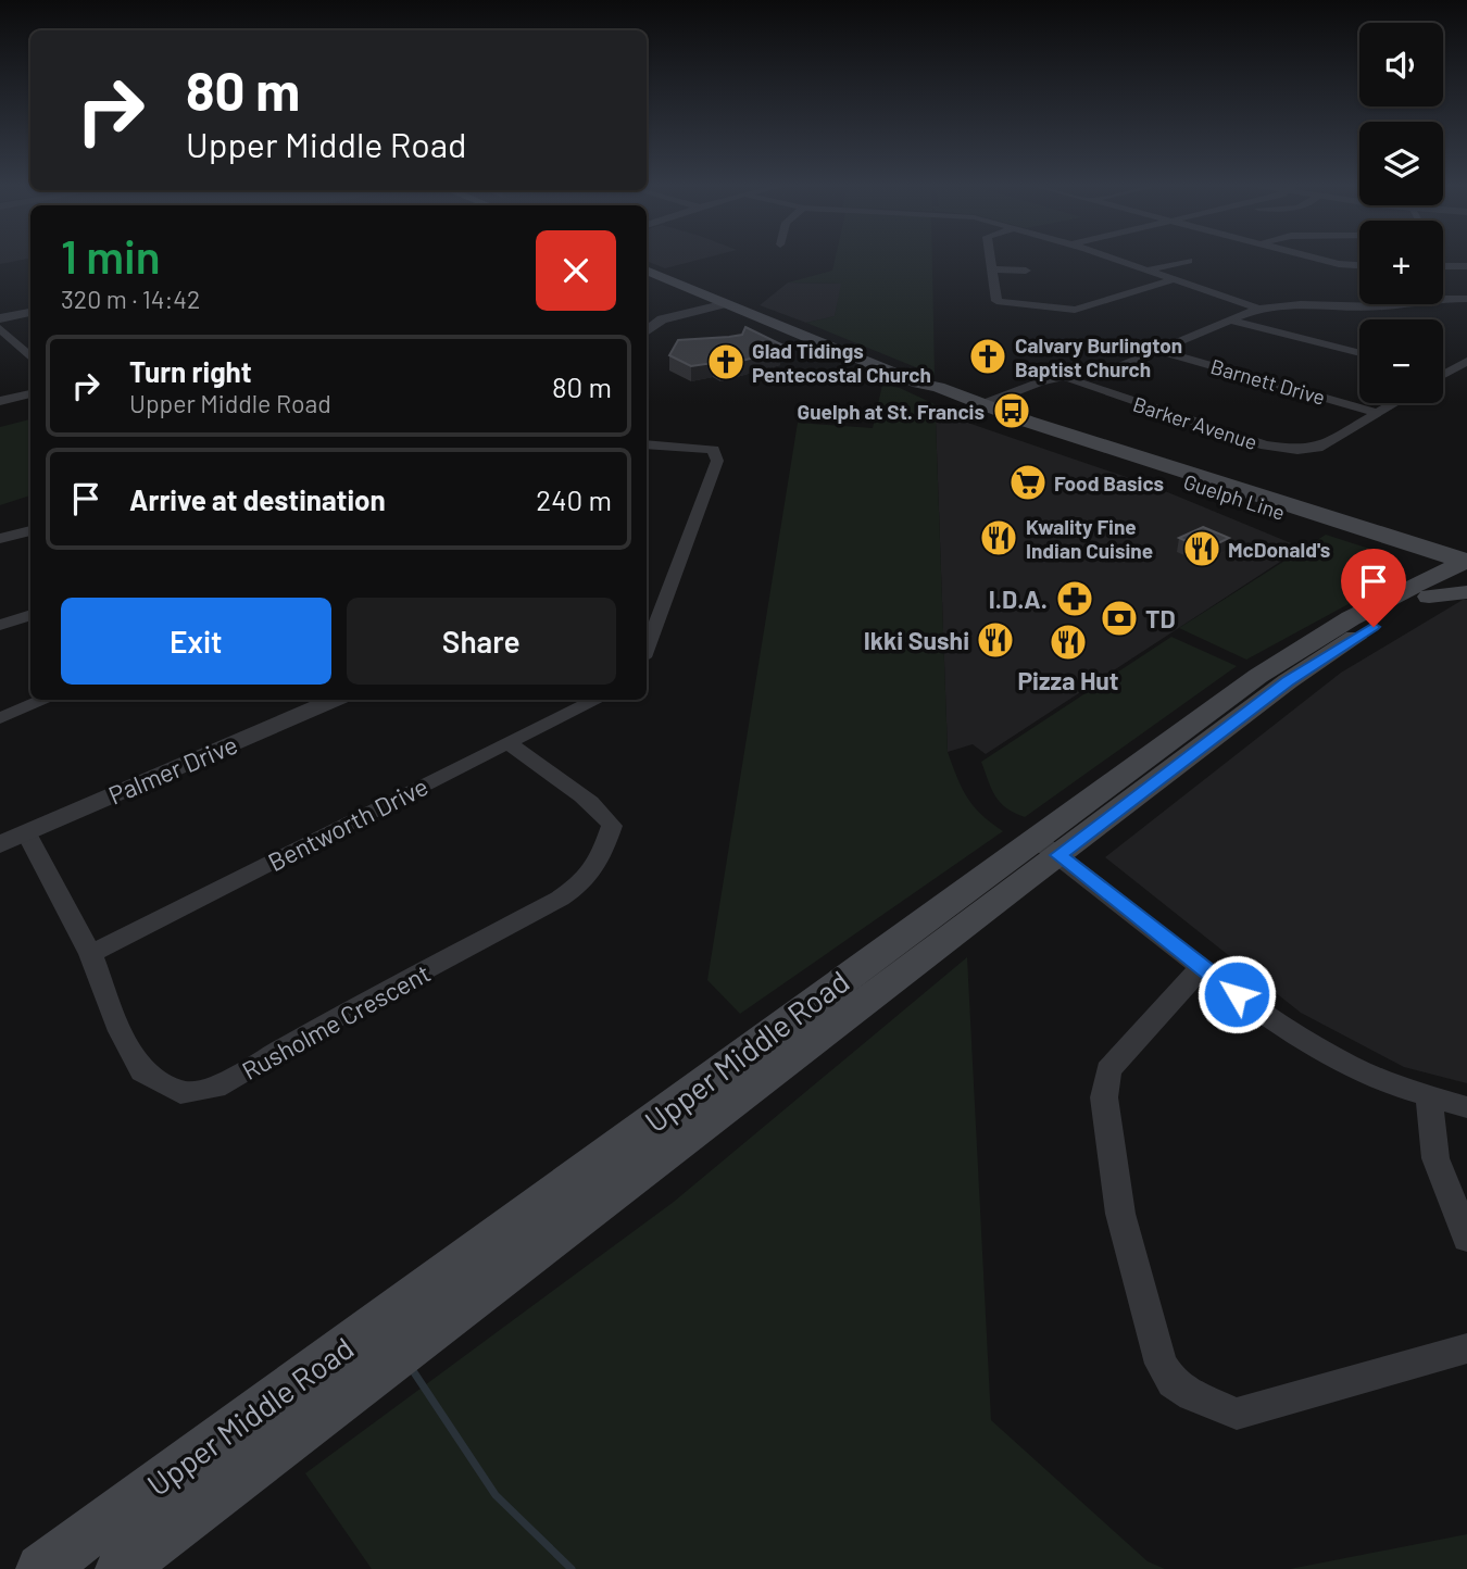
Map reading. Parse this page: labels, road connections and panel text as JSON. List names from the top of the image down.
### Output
{
  "streets": {
    "main road": ["Guelph Line", "Upper Middle Road"],
    "street": [
      "Barnett Drive",
      "Barker Avenue",
      "Palmer Drive",
      "Bentworth Drive",
      "Rusholme Crescent"
    ]
  },
  "crossings": [
    ["Barnett Drive", "Barker Avenue"],
    ["Guelph Line", "Upper Middle Road"],
    ["Palmer Drive", "Rusholme Crescent"],
    ["Bentworth Drive", "Rusholme Crescent"]
  ],
  "places": {
    "church": ["Calvary Burlington Baptist Church", "Glad Tidings Pentecostal Church"],
    "bus stop": ["Guelph at St. Francis"],
    "supermarket": ["Food Basics"],
    "restaurant": [
      "Kwality Fine Indian Cuisine",
      "McDonald's",
      "Ikki Sushi",
      "Pizza Hut"
    ],
    "pharmacy": ["I.D.A."],
    "bank": ["TD"]
  },
  "page": {
    "map_buttons": ["+", "−"],
    "turn": ["80 m", "Upper Middle Road"],
    "heading": ["1 min", "320 m · 14:42"],
    "list": [
      {
        "name": "Turn right",
        "note": "Upper Middle Road",
        "value": "80 m"
      },
      {
        "name": "Arrive at destination",
        "value": "240 m"
      }
    ],
    "buttons": ["Exit", "Share"]
  }
}
